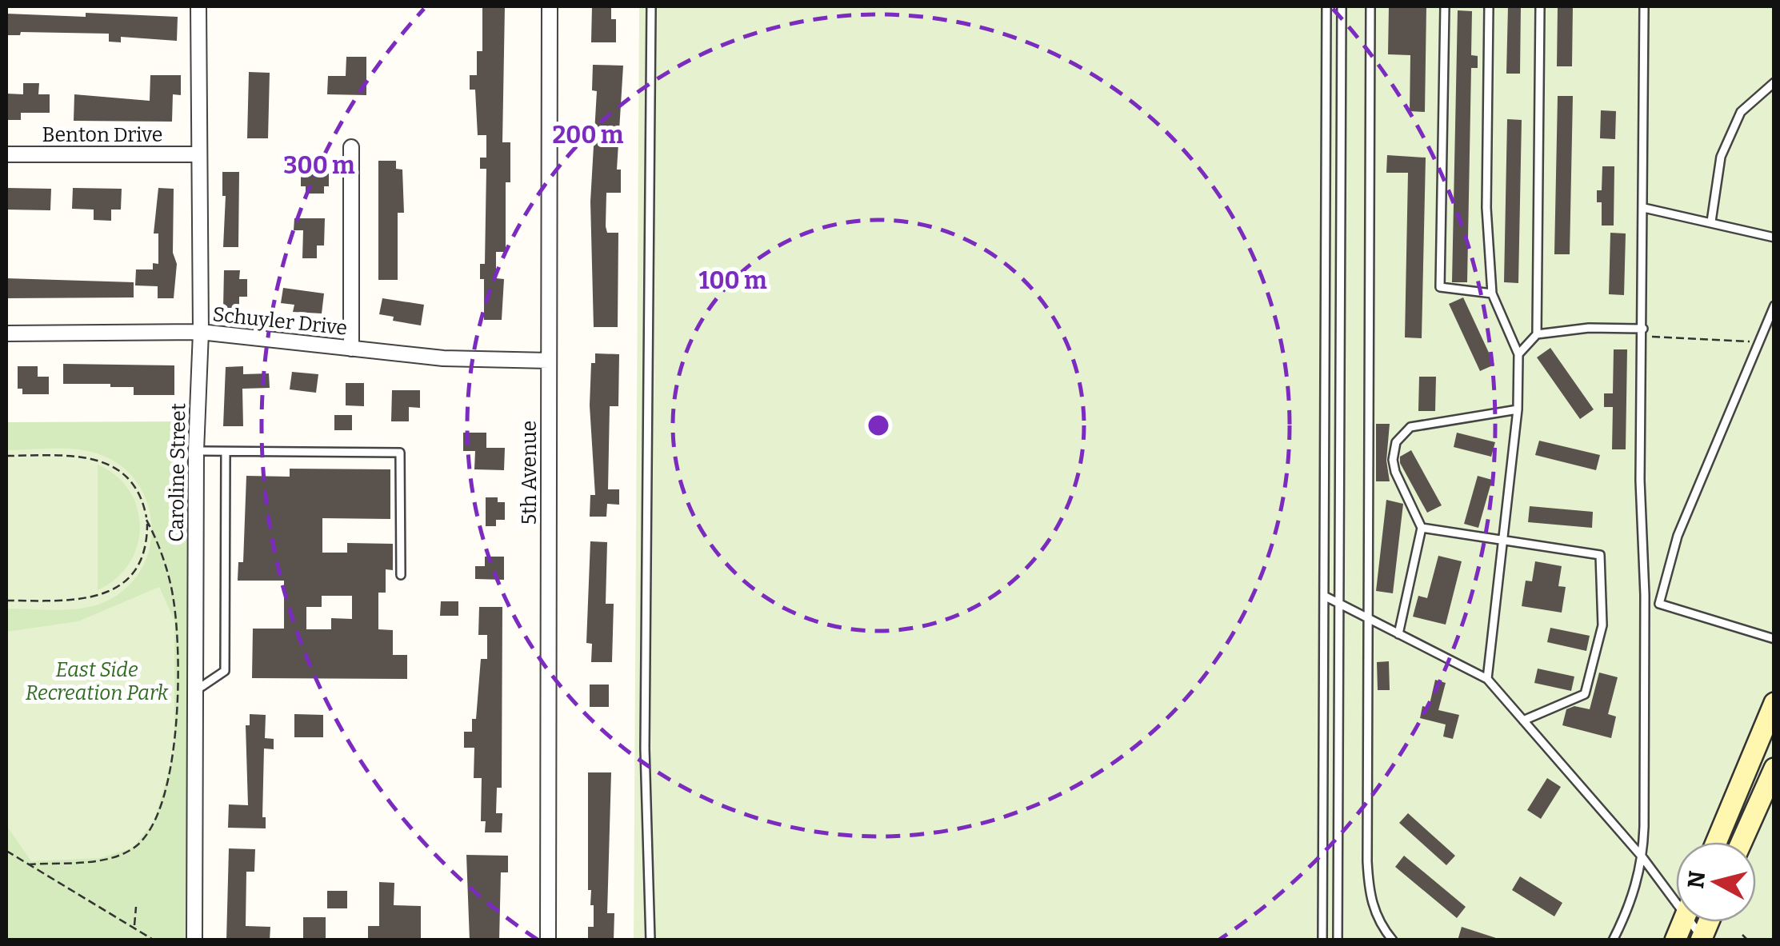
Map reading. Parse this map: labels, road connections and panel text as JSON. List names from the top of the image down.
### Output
{
  "streets": {
    "street": [
      "Benton Drive",
      "Schuyler Drive",
      "Caroline Street",
      "5th Avenue"
    ]
  },
  "crossings": [
    ["Benton Drive", "Caroline Street"],
    ["Schuyler Drive", "Caroline Street"],
    ["Schuyler Drive", "5th Avenue"]
  ],
  "parks": ["East Side Recreation Park"],
  "north": "left",
  "rings": ["200 m", "300 m", "100 m"]
}
